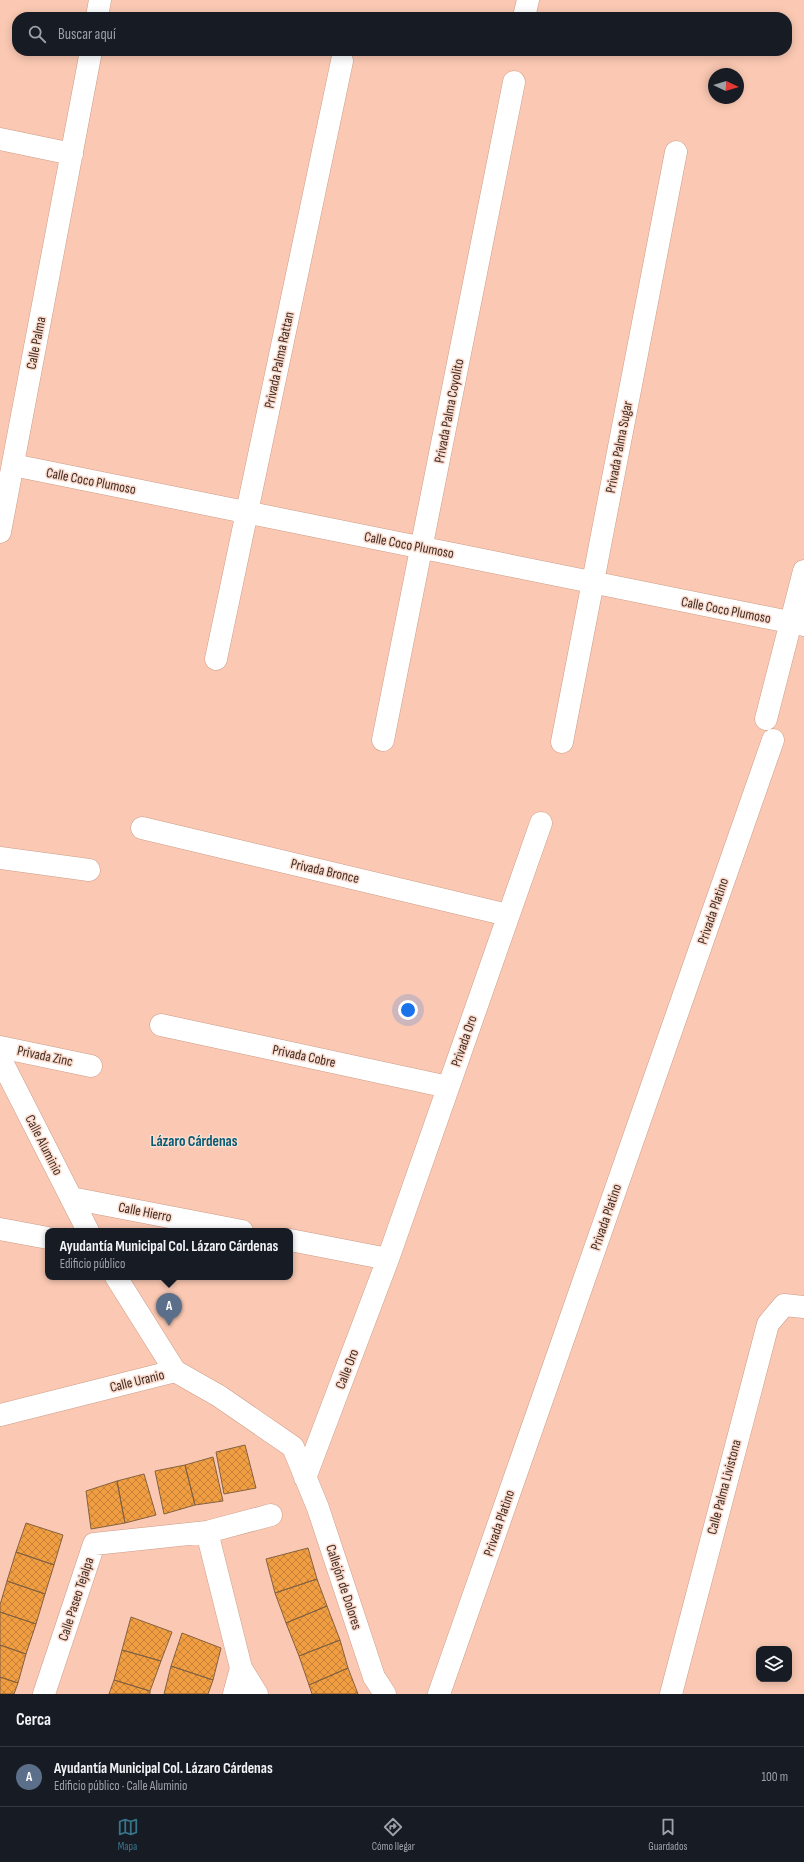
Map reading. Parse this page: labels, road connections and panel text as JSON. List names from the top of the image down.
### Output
{
  "streets": {
    "street": [
      "Calle Palma",
      "Privada Palma Rattan",
      "Privada Palma Coyolito",
      "Privada Palma Sugar",
      "Calle Coco Plumoso",
      "Privada Bronce",
      "Privada Platino",
      "Privada Oro",
      "Privada Zinc",
      "Privada Cobre",
      "Calle Aluminio",
      "Calle Hierro",
      "Calle Oro",
      "Calle Uranio",
      "Calle Palma Livistona",
      "Callejón de Dolores",
      "Calle Paseo Tejalpa"
    ]
  },
  "crossings": [
    ["Calle Palma", "Calle Coco Plumoso"],
    ["Privada Palma Rattan", "Calle Coco Plumoso"],
    ["Privada Palma Coyolito", "Calle Coco Plumoso"],
    ["Privada Palma Sugar", "Calle Coco Plumoso"],
    ["Privada Bronce", "Privada Oro"],
    ["Privada Oro", "Privada Cobre"],
    ["Privada Oro", "Calle Oro"],
    ["Calle Aluminio", "Calle Hierro"],
    ["Calle Oro", "Calle Uranio"],
    ["Calle Oro", "Callejón de Dolores"],
    ["Calle Uranio", "Callejón de Dolores"]
  ],
  "districts": ["Lázaro Cárdenas"],
  "north": "right",
  "page": {
    "search": "Buscar aquí",
    "popup": ["Ayudantía Municipal Col. Lázaro Cárdenas", "Edificio público"],
    "pins": "A",
    "heading": "Cerca",
    "list": [
      {
        "mark": "A",
        "name": "Ayudantía Municipal Col. Lázaro Cárdenas",
        "note": "Edificio público · Calle Aluminio",
        "value": "100 m"
      }
    ],
    "nav": ["Mapa", "Cómo llegar", "Guardados"]
  }
}
